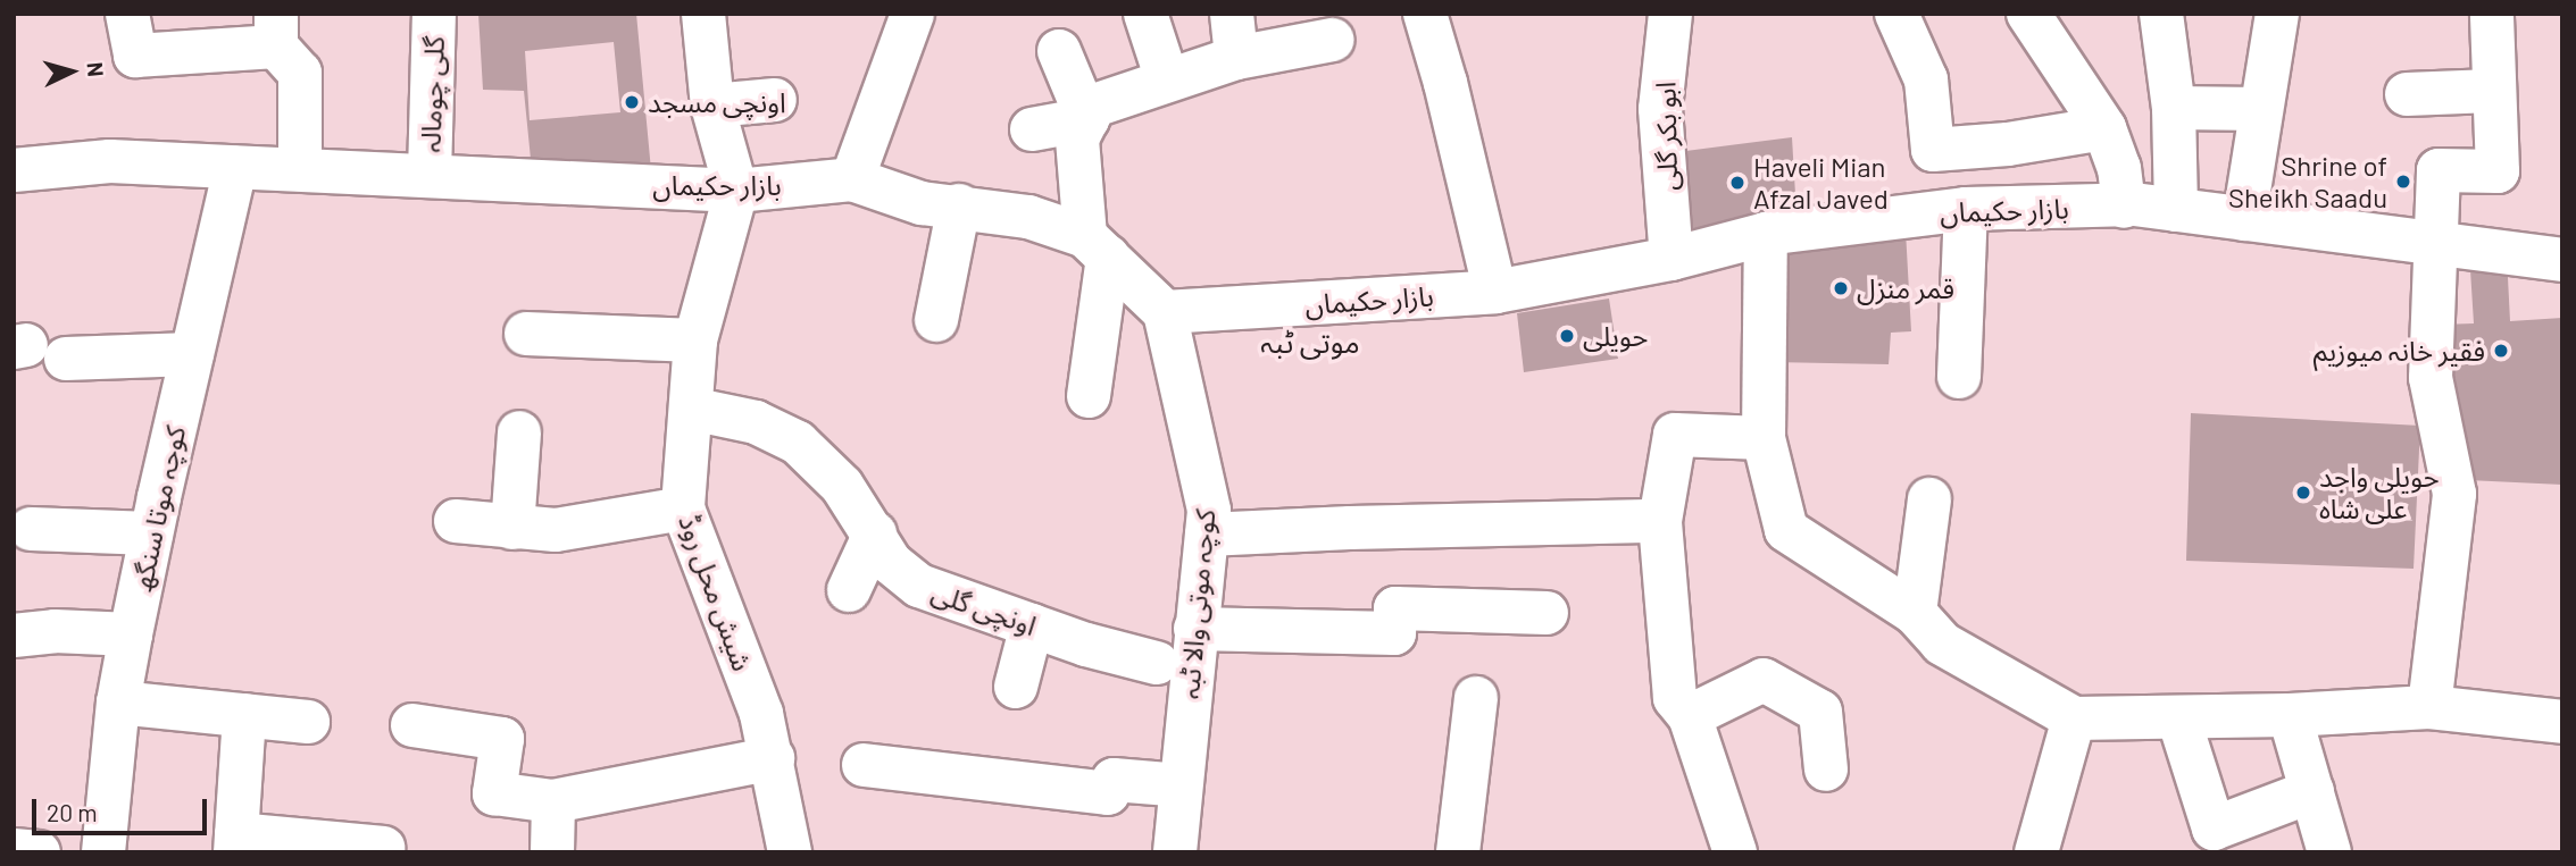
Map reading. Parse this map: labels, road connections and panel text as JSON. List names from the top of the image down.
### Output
{
  "streets": {
    "street": [
      "گلی چومالہ",
      "ابو بکر گلی",
      "بازار حکیماں",
      "کوچہ موتا سنگھ",
      "شیش محل روڈ",
      "کوچہ موتی والا ٹبہ",
      "اونچی گلی"
    ]
  },
  "crossings": [
    ["گلی چومالہ", "بازار حکیماں"],
    ["ابو بکر گلی", "بازار حکیماں"],
    ["بازار حکیماں", "کوچہ موتا سنگھ"],
    ["بازار حکیماں", "شیش محل روڈ"],
    ["بازار حکیماں", "کوچہ موتی والا ٹبہ"],
    ["شیش محل روڈ", "اونچی گلی"]
  ],
  "districts": ["موتی ٹبہ"],
  "places": [
    "اونچی مسجد",
    "Shrine of Sheikh Saadu",
    "Haveli Mian Afzal Javed",
    "قمر منزل",
    "حویلی",
    "فقیر خانہ میوزیم",
    "حویلی واجد علی شاہ"
  ],
  "scale_bar": "20 m",
  "north": "right"
}
